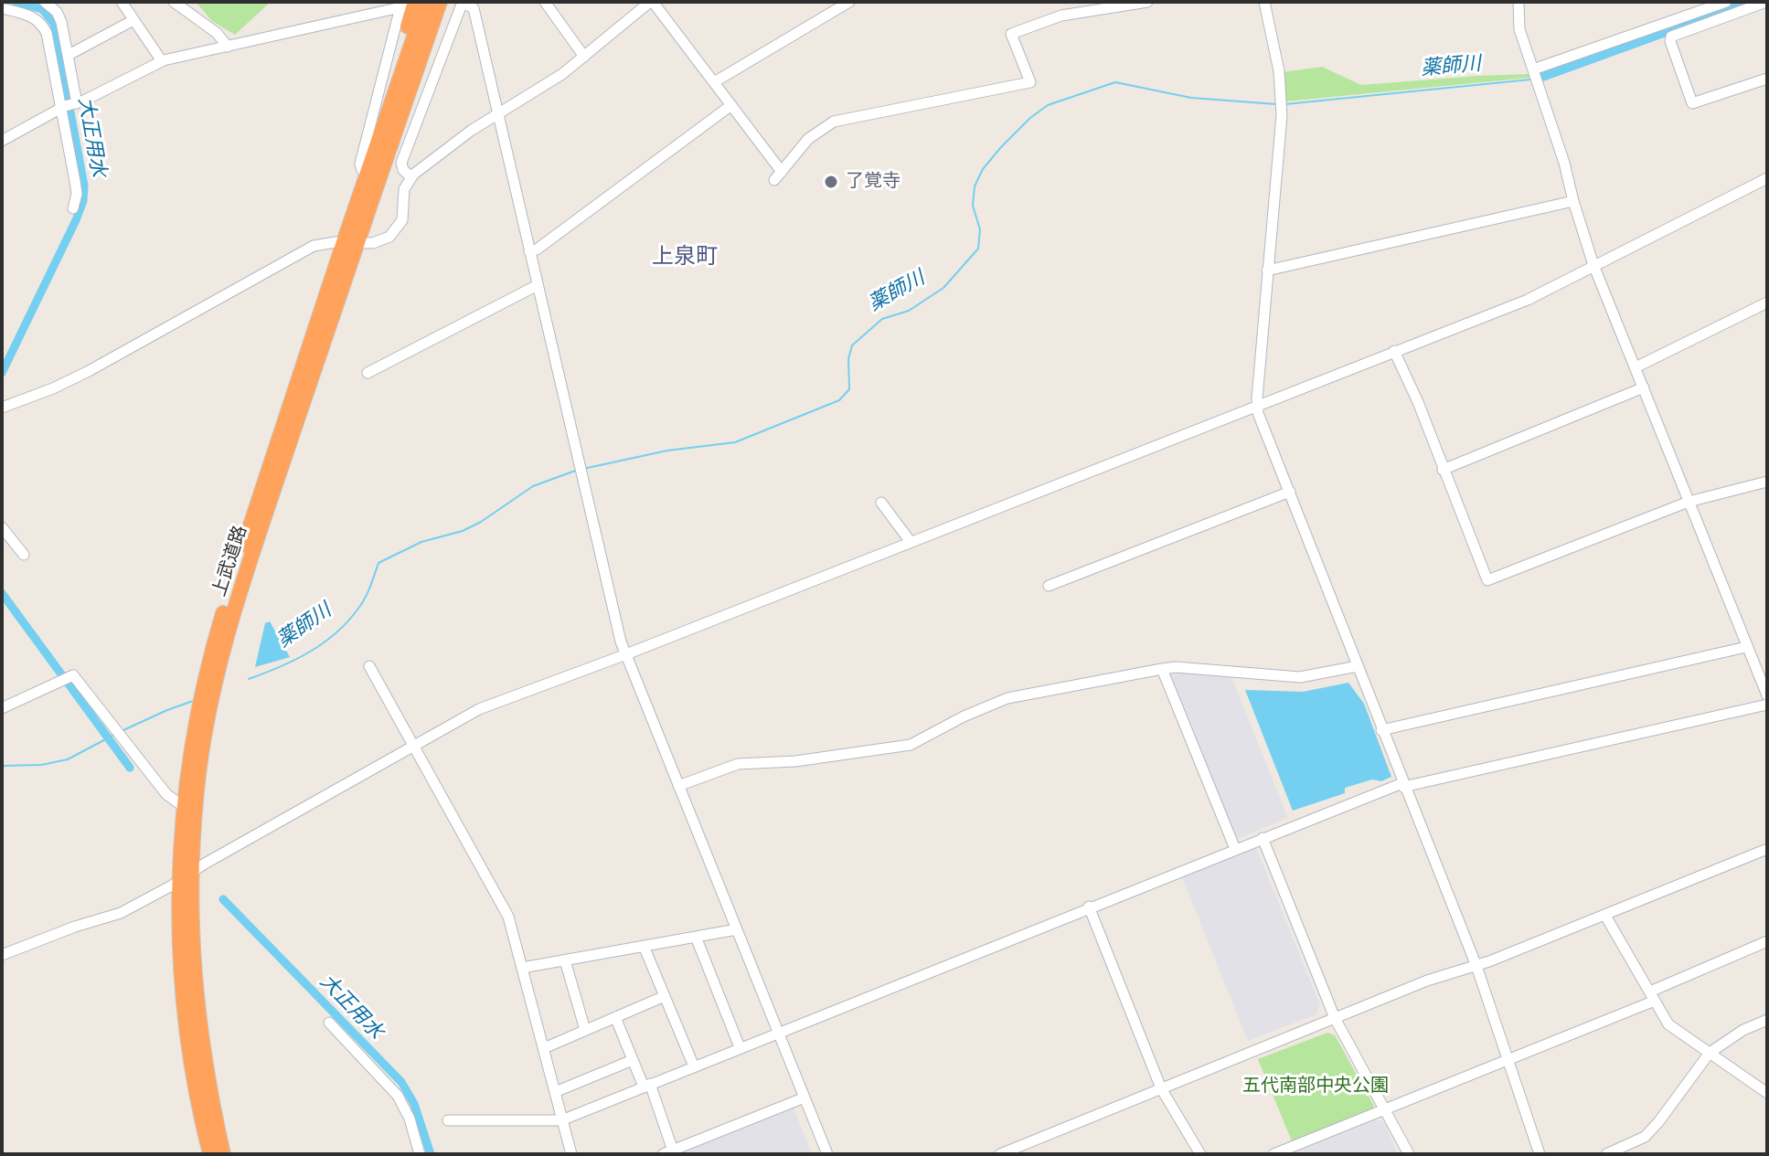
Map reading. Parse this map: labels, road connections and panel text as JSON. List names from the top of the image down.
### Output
{
  "streets": {
    "highway": ["上武道路"]
  },
  "districts": ["上泉町"],
  "water": ["薬師川", "大正用水"],
  "parks": ["五代南部中央公園"],
  "places": ["了覚寺"]
}
